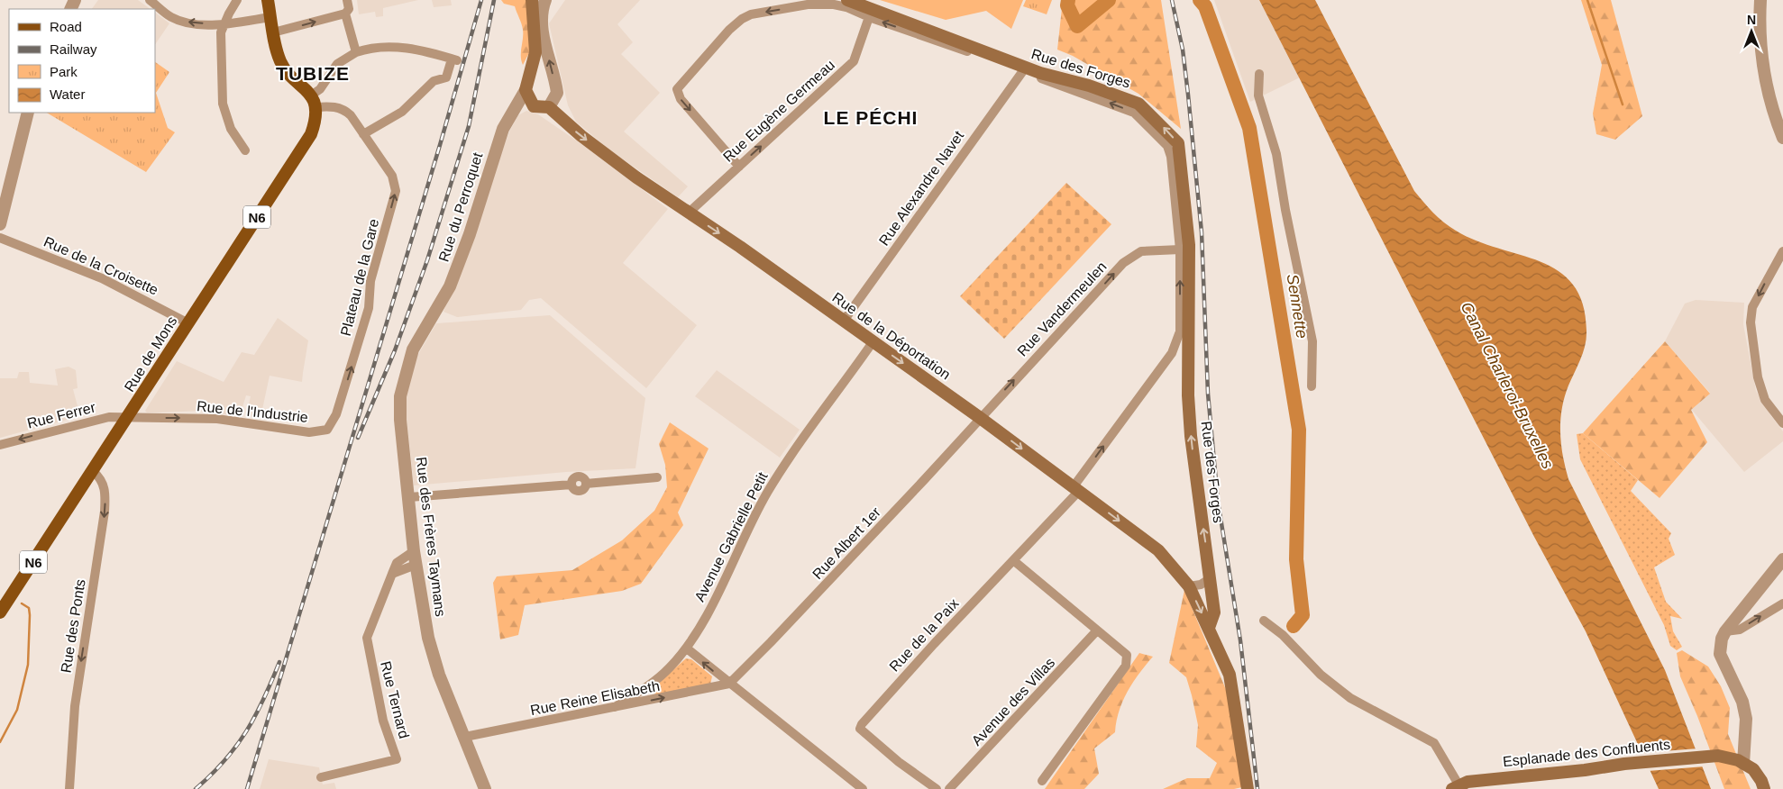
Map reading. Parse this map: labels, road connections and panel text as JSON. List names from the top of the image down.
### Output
{
  "streets": {
    "main road": [
      "Rue des Forges",
      "N6",
      "Rue de la Déportation",
      "Rue de Mons",
      "Esplanade des Confluents"
    ],
    "street": [
      "Rue Eugène Germeau",
      "Rue Alexandre Navet",
      "Rue du Perroquet",
      "Rue de la Croisette",
      "Plateau de la Gare",
      "Rue Vandermeulen",
      "Rue de l'Industrie",
      "Rue Ferrer",
      "Rue des Frères Taymans",
      "Avenue Gabrielle Petit",
      "Rue Albert 1er",
      "Rue des Ponts",
      "Rue de la Paix",
      "Rue Reine Elisabeth",
      "Rue Ternard",
      "Avenue des Villas"
    ]
  },
  "crossings": [
    ["Rue des Forges", "Rue Eugène Germeau"],
    ["Rue des Forges", "Rue Alexandre Navet"],
    ["Rue des Forges", "Rue Vandermeulen"],
    ["Rue des Forges", "Rue de la Déportation"],
    ["Rue des Forges", "Rue de la Paix"],
    ["Rue Eugène Germeau", "Rue de la Déportation"],
    ["Rue Alexandre Navet", "Rue de la Déportation"],
    ["Rue du Perroquet", "Rue des Frères Taymans"],
    ["Rue de la Croisette", "Rue de Mons"],
    ["Plateau de la Gare", "Rue de Mons"],
    ["Plateau de la Gare", "Rue de l'Industrie"],
    ["Rue Vandermeulen", "Rue de la Déportation"],
    ["Rue Vandermeulen", "Rue Albert 1er"],
    ["Rue de la Déportation", "Avenue Gabrielle Petit"],
    ["Rue de la Déportation", "Rue Albert 1er"],
    ["Rue de la Déportation", "Rue de la Paix"],
    ["Rue de Mons", "Rue de l'Industrie"],
    ["Rue de Mons", "Rue Ferrer"],
    ["Rue de Mons", "Rue des Ponts"],
    ["Rue de l'Industrie", "Rue Ferrer"],
    ["Rue des Frères Taymans", "Rue Reine Elisabeth"],
    ["Rue des Frères Taymans", "Rue Ternard"],
    ["Avenue Gabrielle Petit", "Rue Reine Elisabeth"],
    ["Rue Albert 1er", "Rue Reine Elisabeth"]
  ],
  "one_way": [
    "Rue Eugène Germeau",
    "Plateau de la Gare",
    "Rue Vandermeulen",
    "Rue de la Déportation",
    "Rue de l'Industrie",
    "Rue Ferrer",
    "Rue des Ponts",
    "Rue Reine Elisabeth"
  ],
  "districts": ["TUBIZE", "LE PÉCHI"],
  "water": ["Sennette", "Canal Charleroi-Bruxelles"],
  "legend": [
    "Road",
    "Railway",
    "Park",
    "Water"
  ],
  "north": "top"
}
